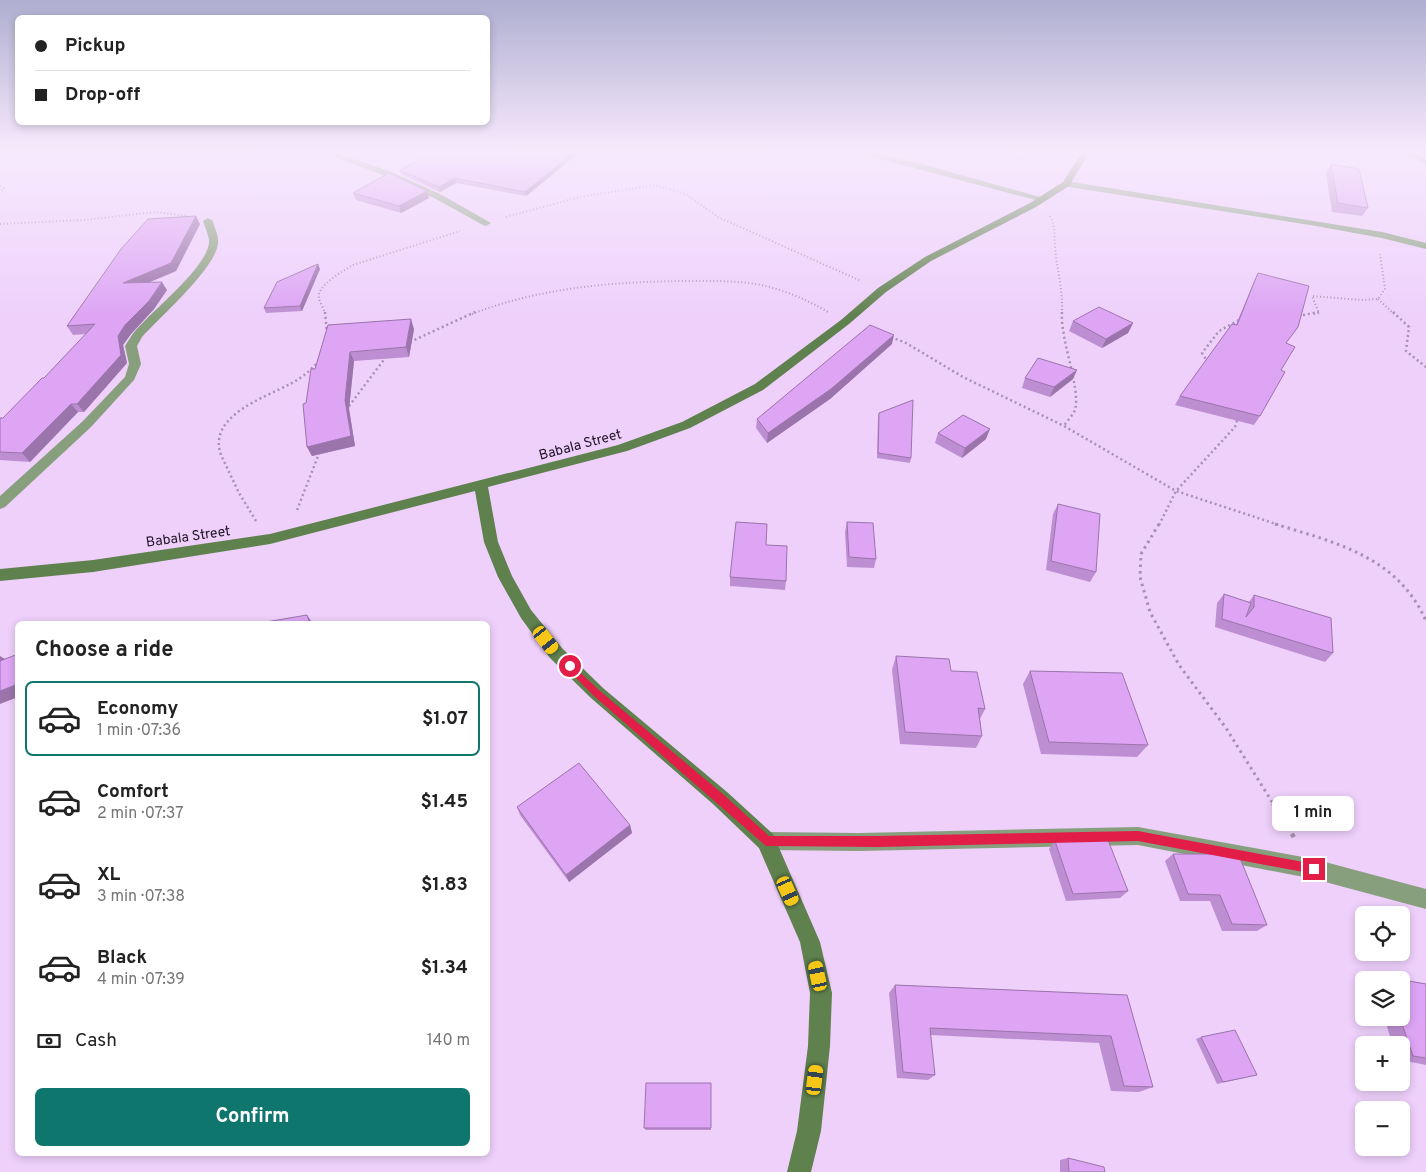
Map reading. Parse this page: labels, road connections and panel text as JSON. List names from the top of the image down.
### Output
{
  "streets": {
    "street": ["Babala Street"]
  },
  "page": {
    "banner": ["Pickup", "Drop-off"],
    "heading": "Choose a ride",
    "list": [
      {
        "name": "Economy",
        "note": "1 min · 07:36",
        "value": "$1.07"
      },
      {
        "name": "Comfort",
        "note": "2 min · 07:37",
        "value": "$1.45"
      },
      {
        "name": "XL",
        "note": "3 min · 07:38",
        "value": "$1.83"
      },
      {
        "name": "Black",
        "note": "4 min · 07:39",
        "value": "$1.34"
      }
    ],
    "bubble": "1 min",
    "map_buttons": ["+", "−"],
    "pay": ["Cash", "140 m"],
    "buttons": "Confirm"
  }
}
